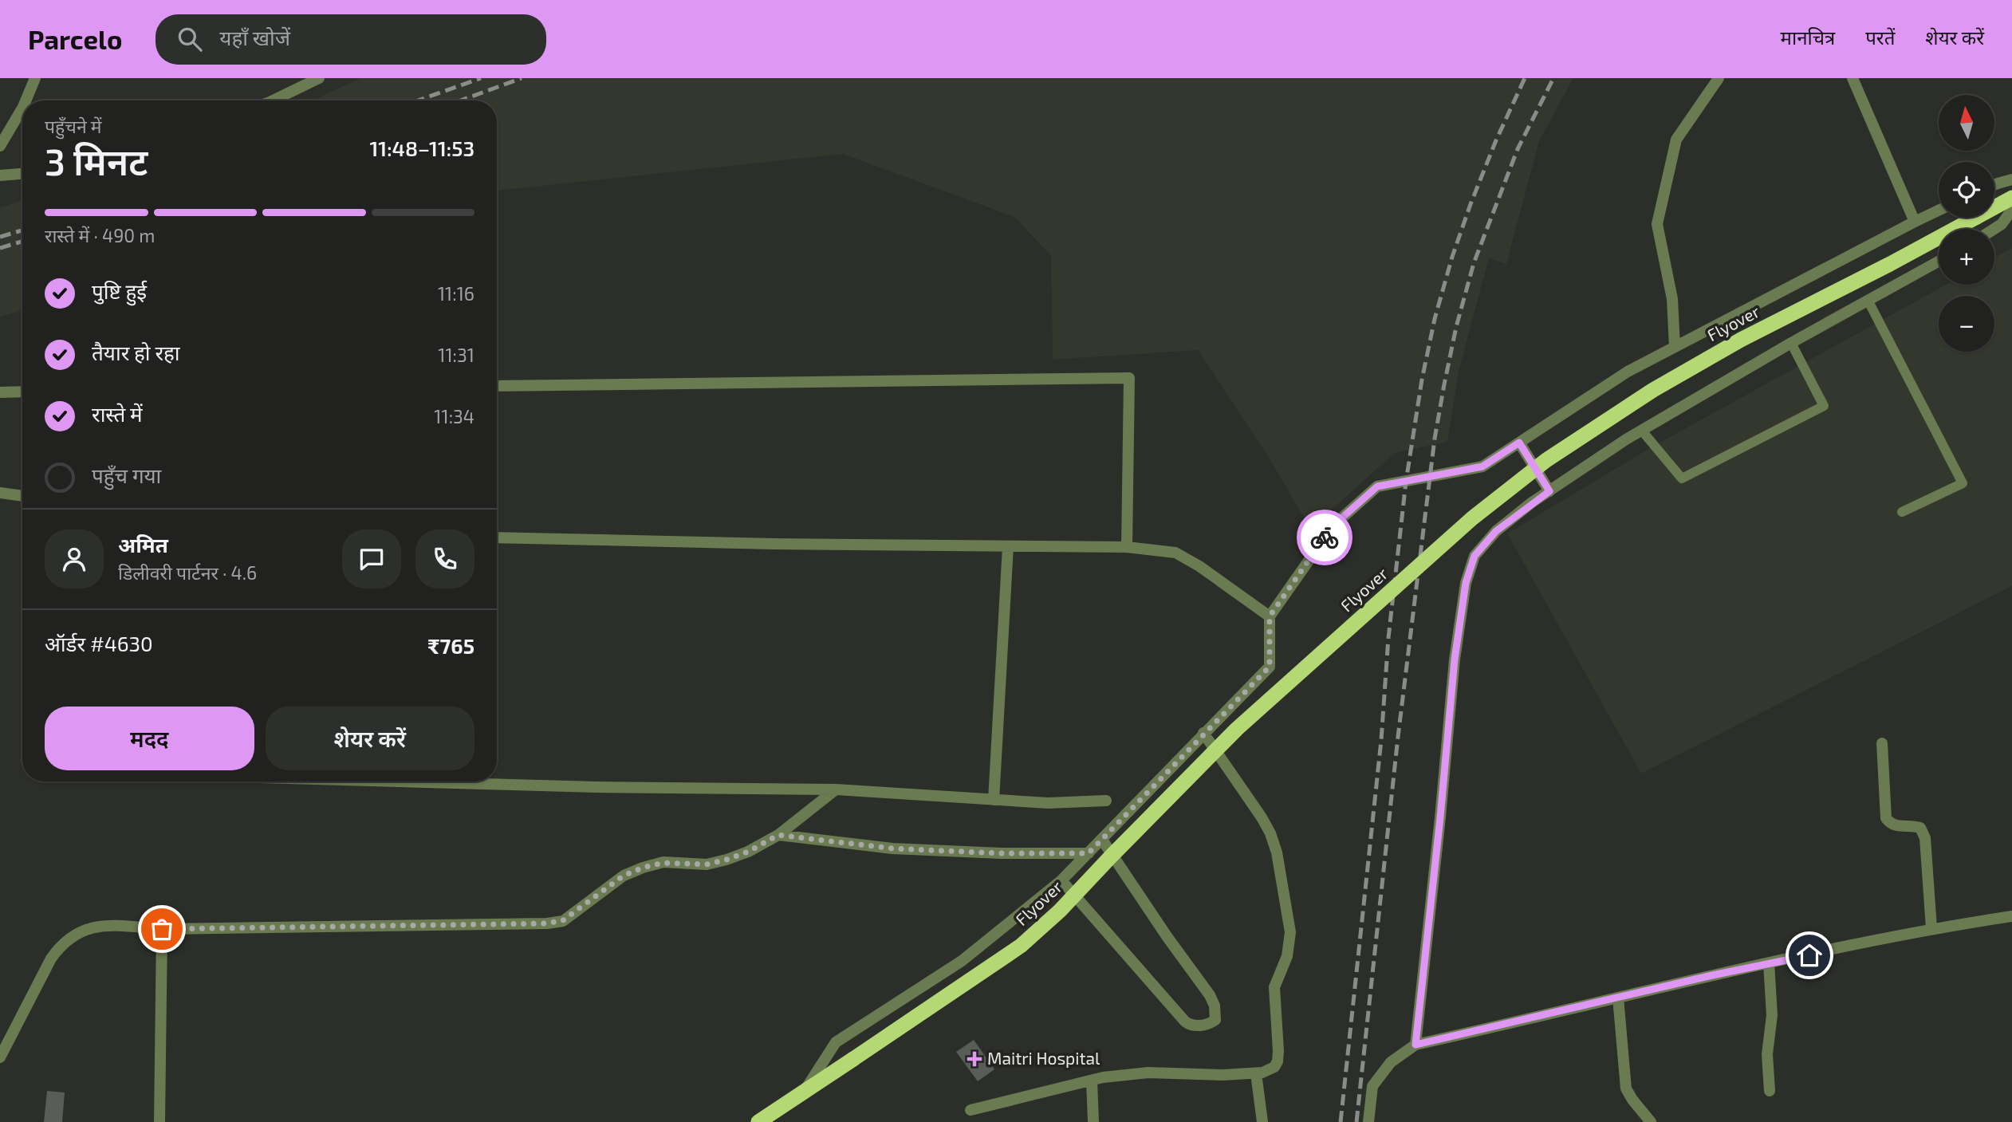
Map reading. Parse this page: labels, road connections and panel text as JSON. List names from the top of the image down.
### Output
{
  "streets": {
    "highway": ["Flyover"]
  },
  "places": {
    "health": ["Maitri Hospital"]
  },
  "north": "top",
  "page": {
    "header": "Parcelo",
    "search": "यहाँ खोजें",
    "nav": ["मानचित्र", "परतें", "शेयर करें"],
    "map_buttons": ["+", "−"],
    "heading": ["3 मिनट", "पहुँचने में", "11:48–11:53"],
    "panel": [
      "अमित",
      "डिलीवरी पार्टनर · 4.6",
      "ऑर्डर #4630",
      "₹765"
    ],
    "bar": "रास्ते में · 490 m",
    "list": [
      ["पुष्टि हुई", "11:16"],
      ["तैयार हो रहा", "11:31"],
      ["रास्ते में", "11:34"],
      "पहुँच गया"
    ],
    "buttons": ["मदद", "शेयर करें"]
  }
}
